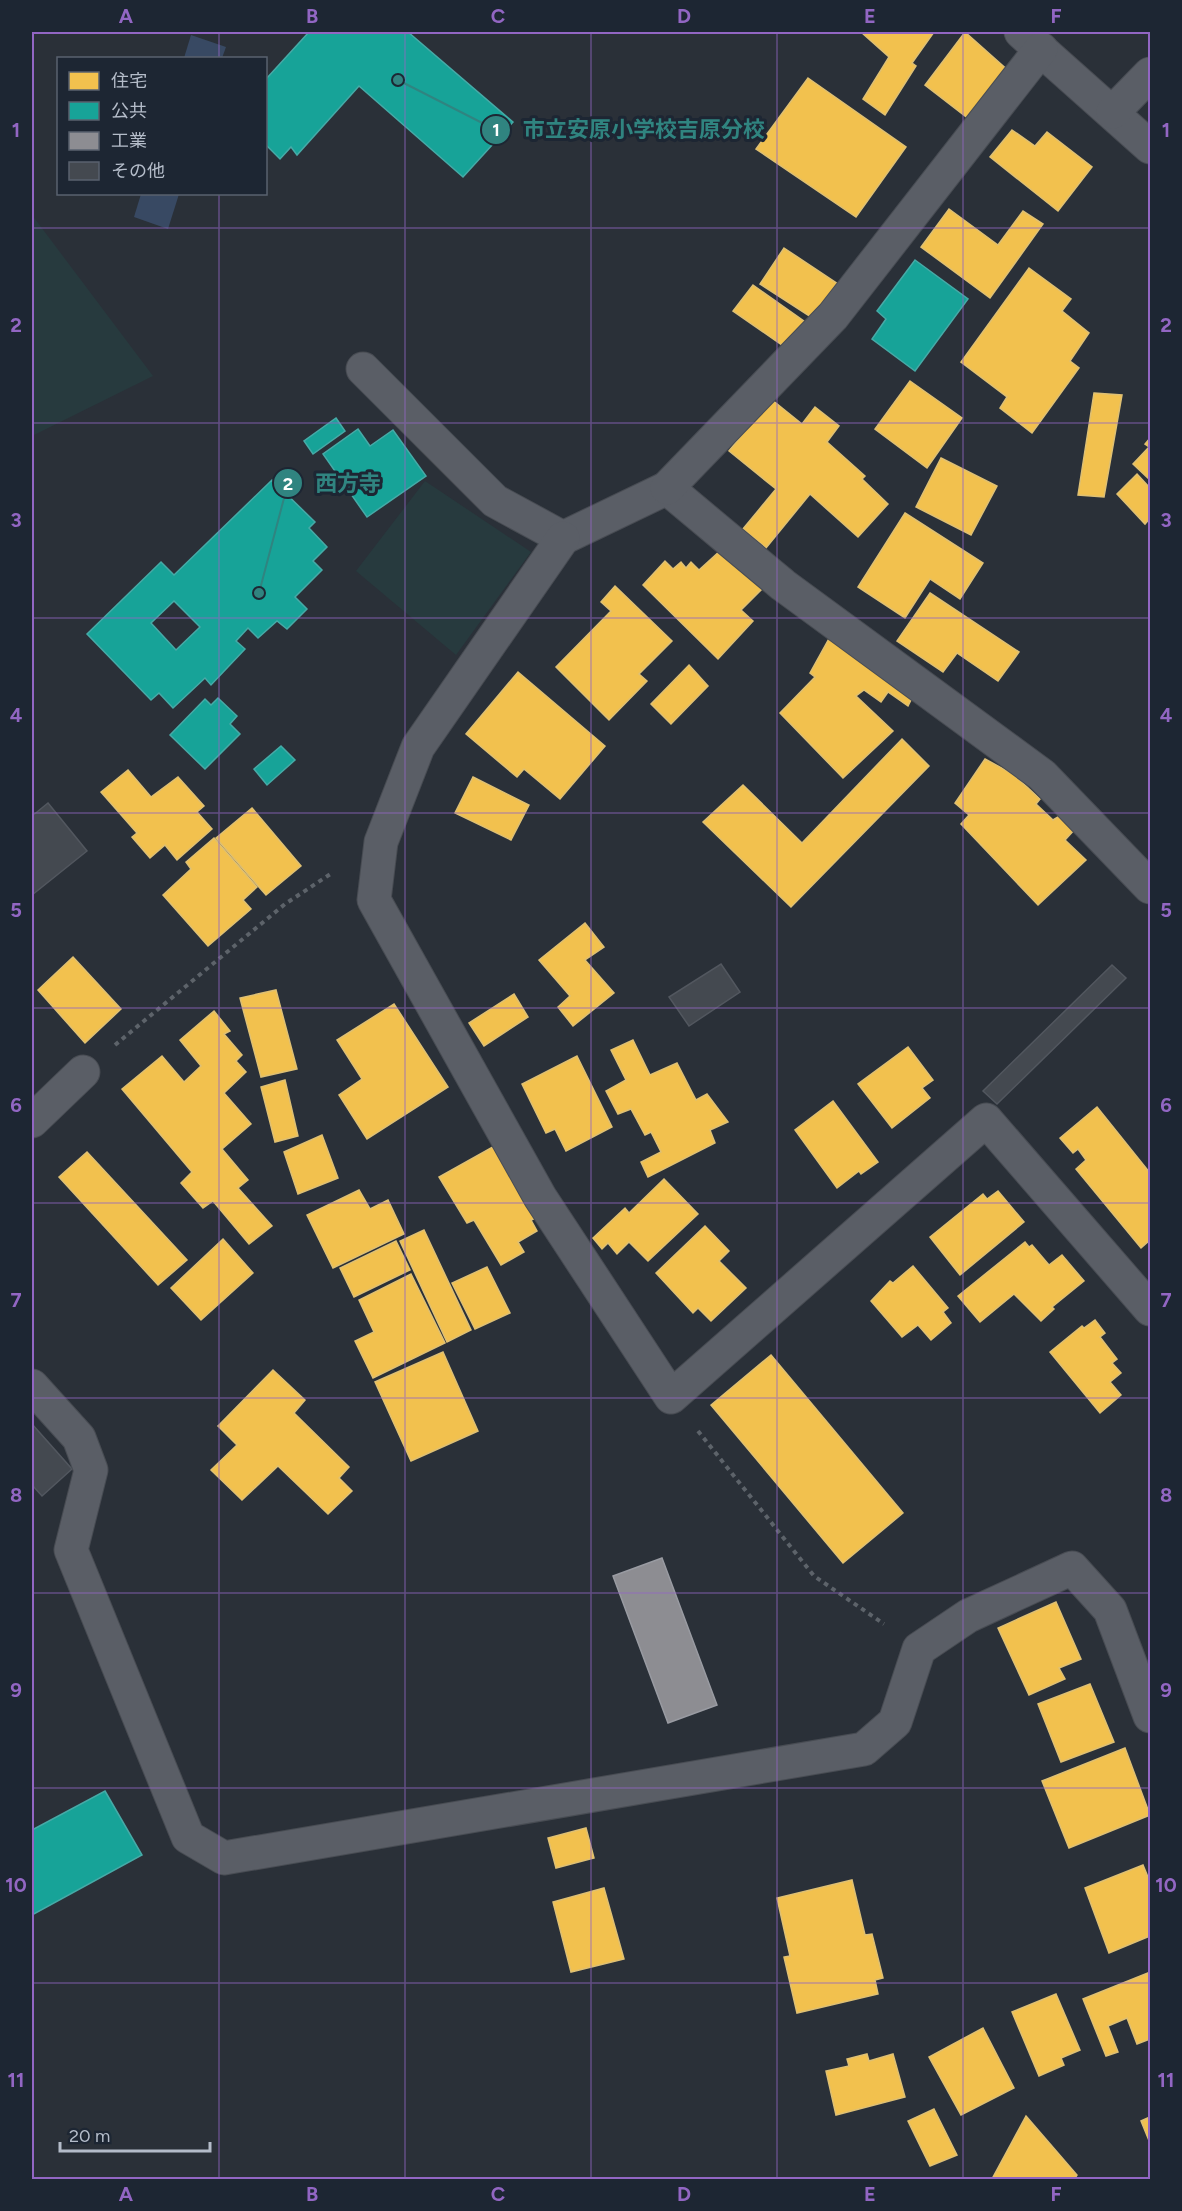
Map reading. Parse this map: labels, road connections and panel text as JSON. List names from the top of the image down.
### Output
{
  "places": ["市立安原小学校吉原分校", "西方寺"],
  "legend": [
    "住宅",
    "公共",
    "工業",
    "その他"
  ],
  "scale_bar": "20 m",
  "grid": {
    "columns": [
      "A",
      "B",
      "C",
      "D",
      "E",
      "F"
    ],
    "rows": [
      "1",
      "2",
      "3",
      "4",
      "5",
      "6",
      "7",
      "8",
      "9",
      "10",
      "11"
    ]
  }
}
